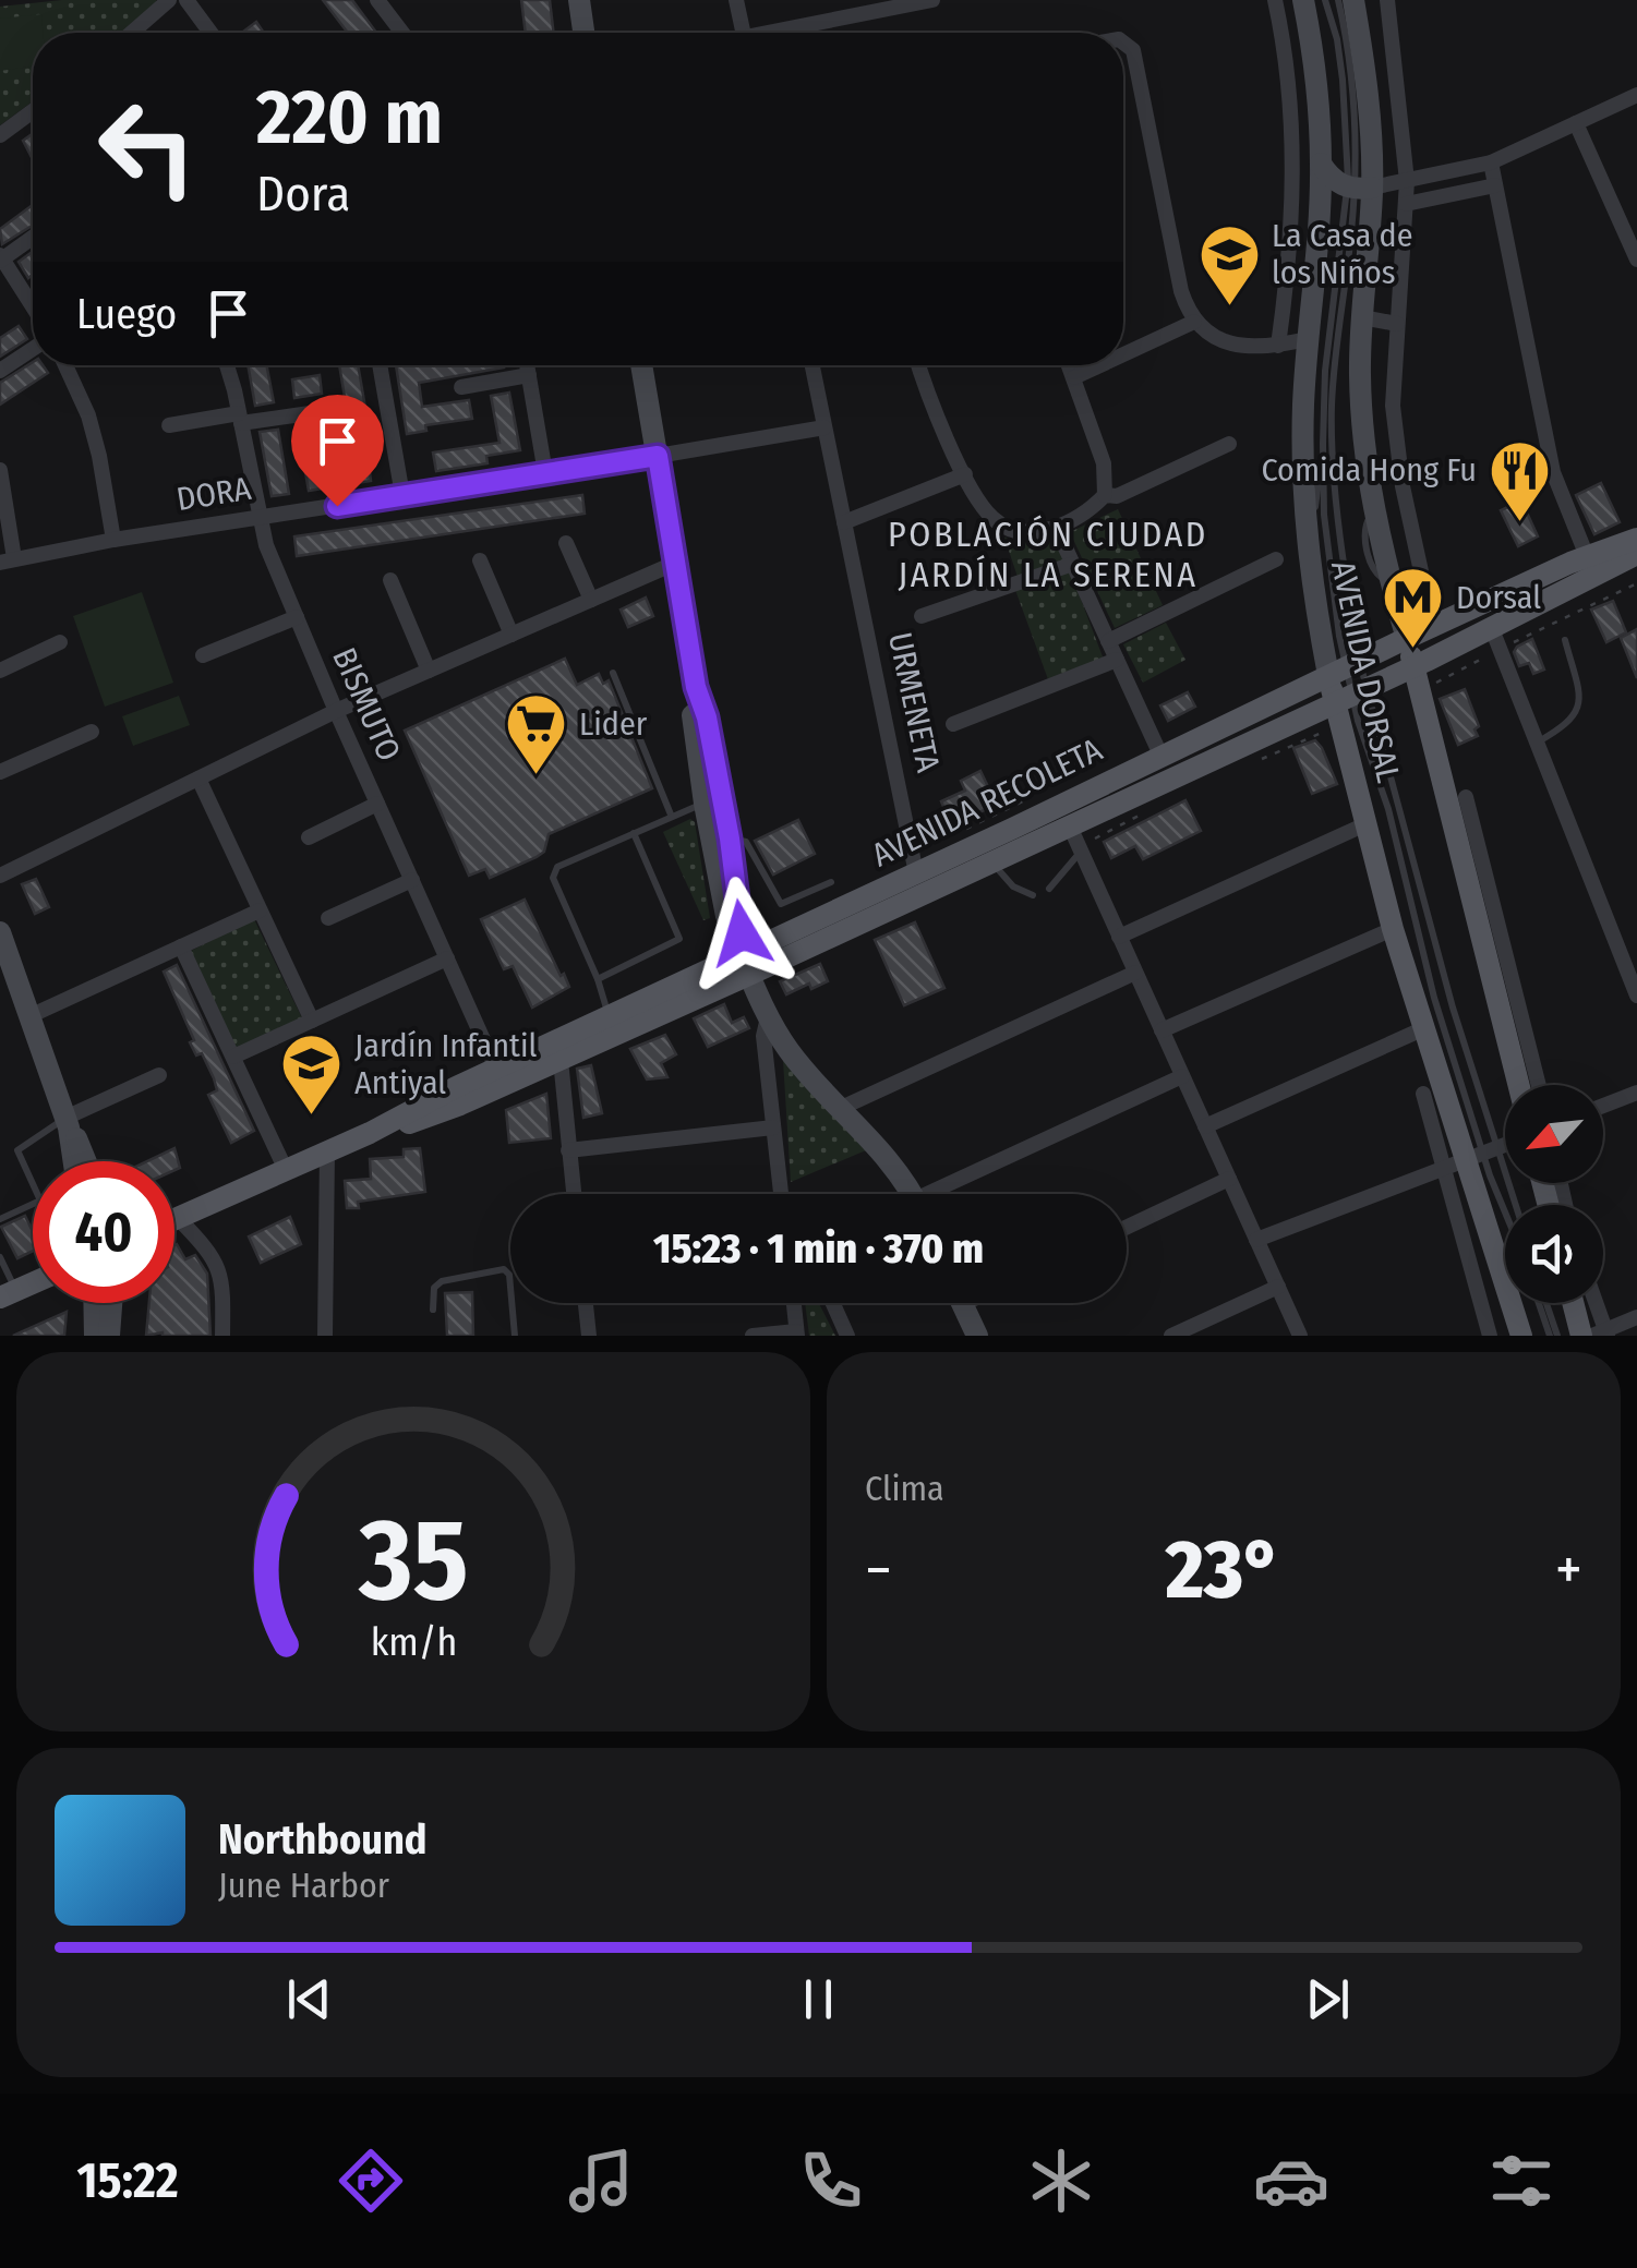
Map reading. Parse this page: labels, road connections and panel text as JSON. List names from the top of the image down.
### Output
{
  "streets": {
    "main road": ["AVENIDA DORSAL", "AVENIDA RECOLETA"],
    "street": ["DORA", "URMENETA", "BISMUTO"]
  },
  "crossings": [
    ["DORA", "URMENETA"],
    ["DORA", "BISMUTO"],
    ["AVENIDA DORSAL", "AVENIDA RECOLETA"],
    ["URMENETA", "AVENIDA RECOLETA"],
    ["BISMUTO", "AVENIDA RECOLETA"]
  ],
  "districts": ["POBLACIÓN CIUDAD JARDÍN LA SERENA"],
  "places": {
    "school or university": ["La Casa de los Niños", "Jardín Infantil Antiyal"],
    "restaurant": ["Comida Hong Fu"],
    "metro station": ["Dorsal"],
    "supermarket": ["Lider"]
  },
  "north": "bottom left",
  "page": {
    "turn": ["220 m", "Dora"],
    "then": "Luego",
    "limit": "40",
    "trip": "15:23 · 1 min · 370 m",
    "tile": "Clima",
    "heat": ["−", "23°", "+"],
    "song": ["Northbound", "June Harbor"],
    "tabs": "15:22",
    "gauge": ["35", "km/h"]
  }
}
